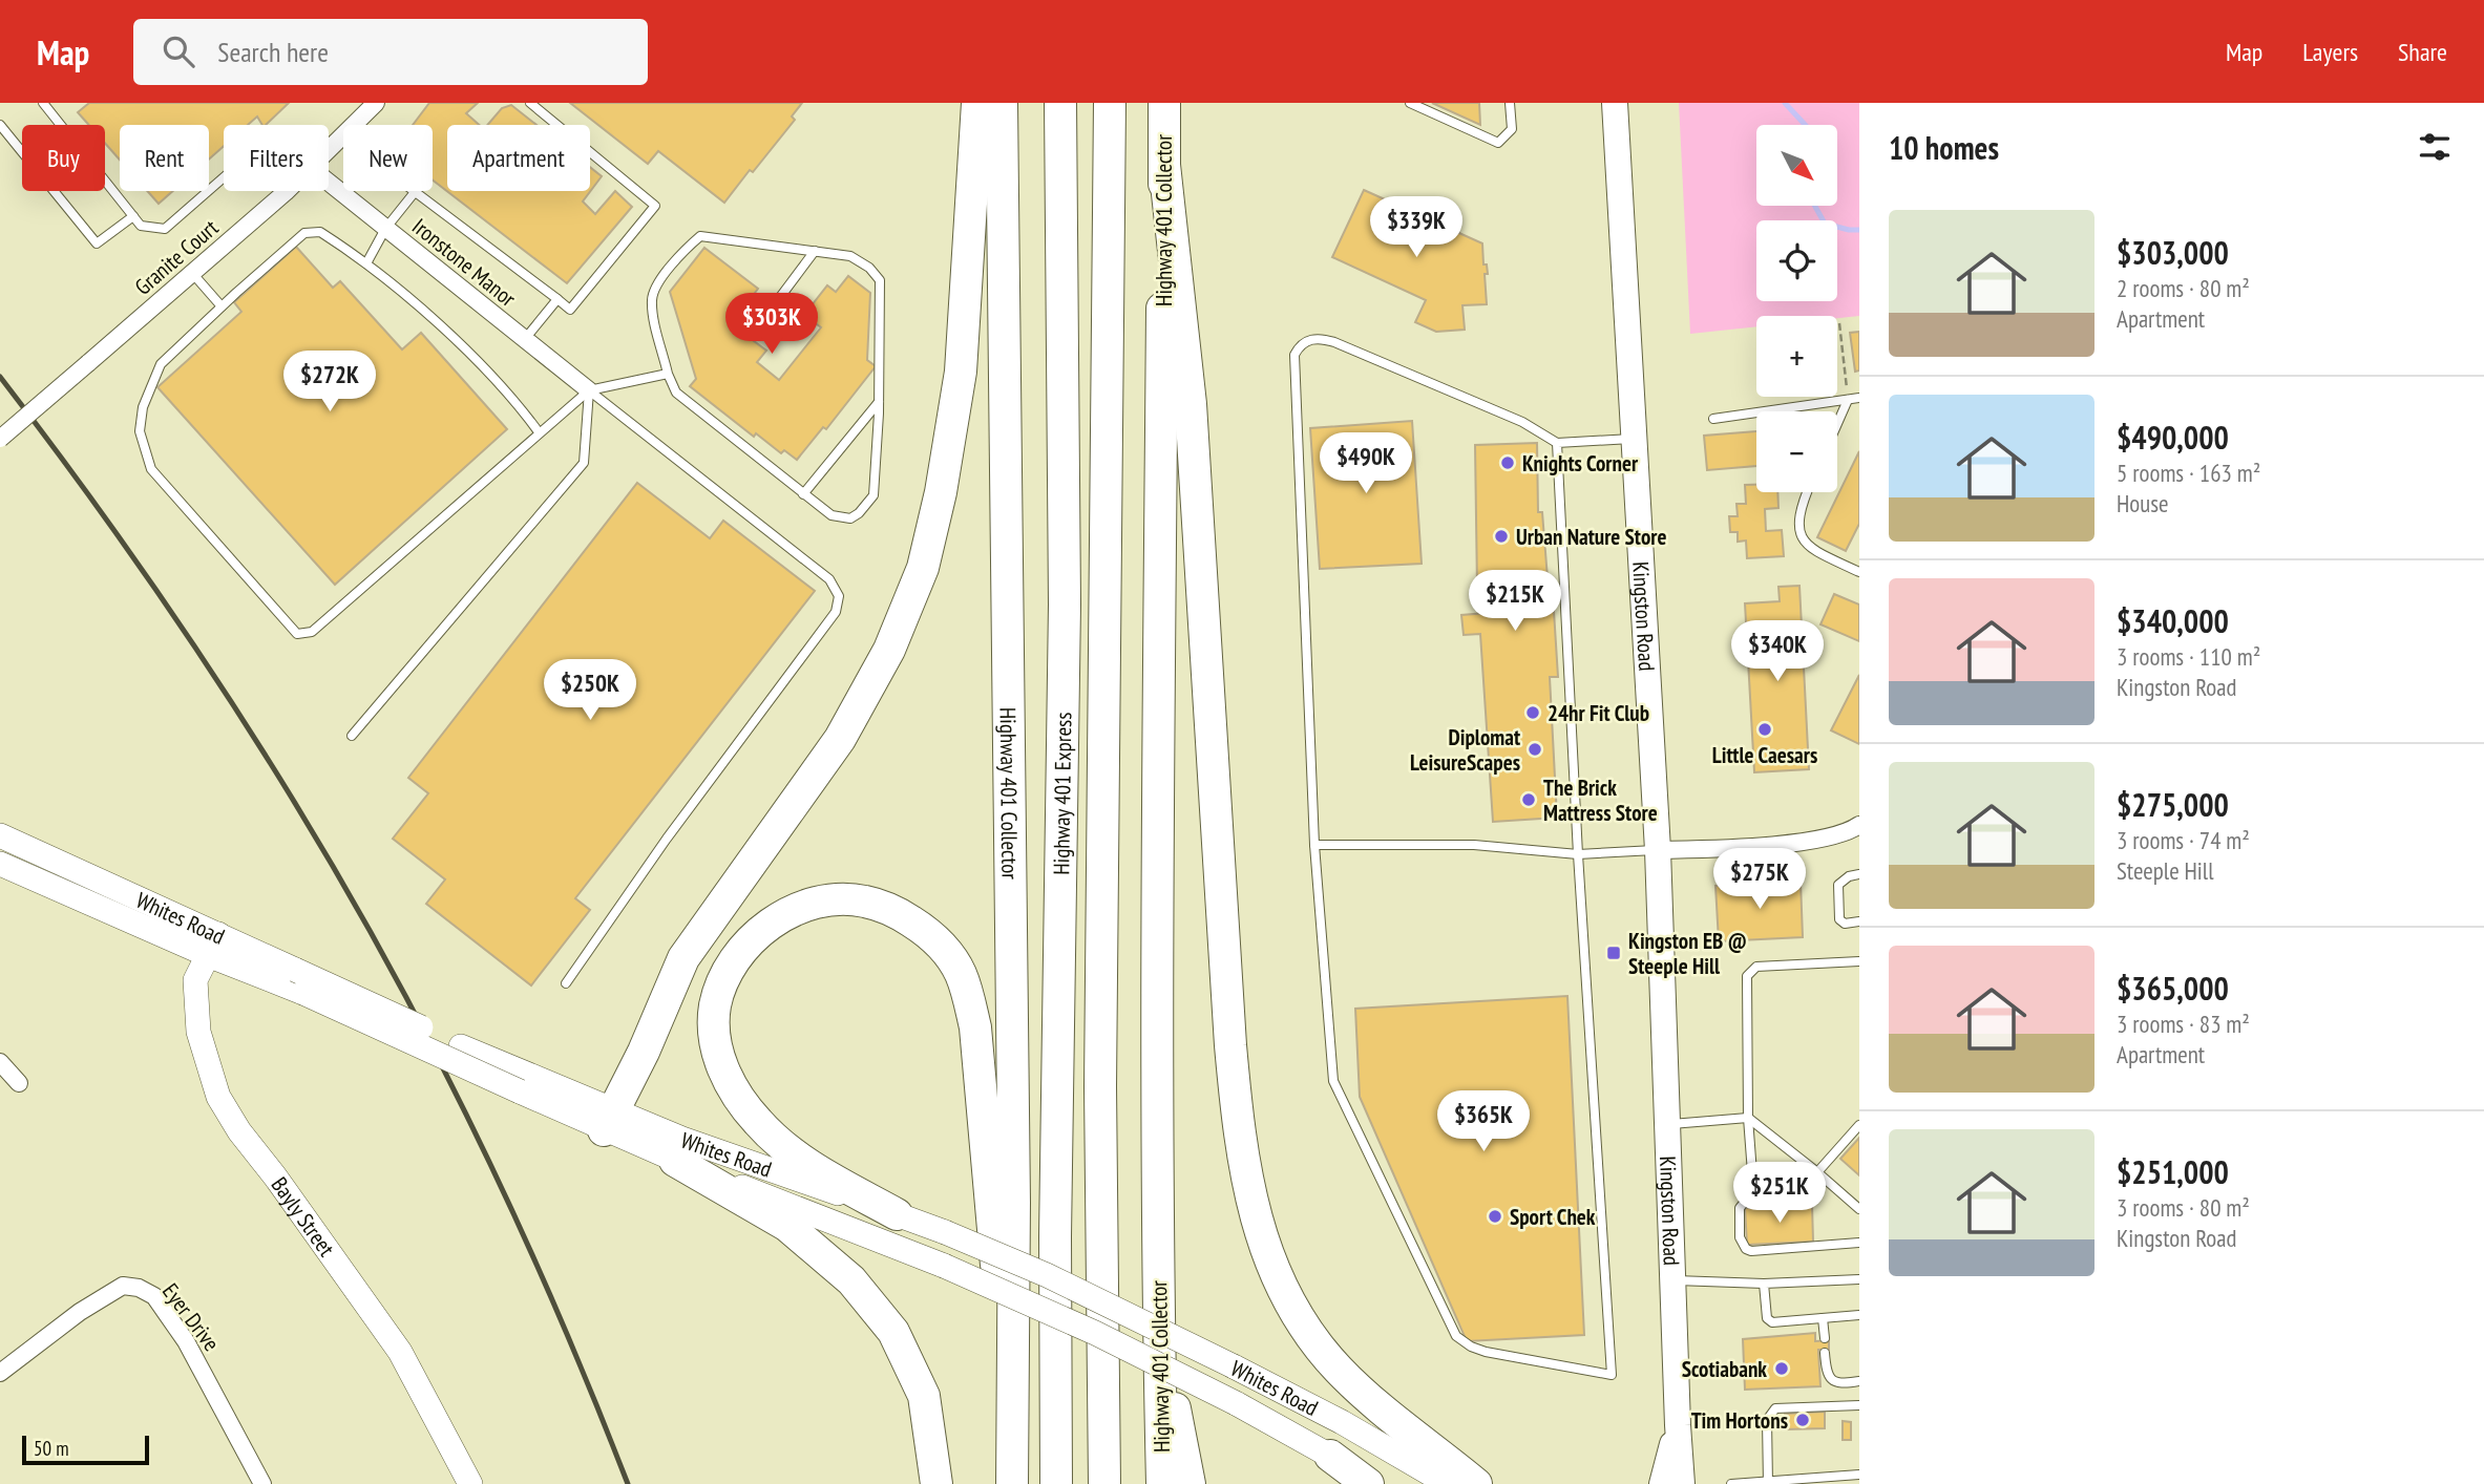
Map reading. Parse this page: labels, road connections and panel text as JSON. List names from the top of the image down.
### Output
{
  "streets": {
    "highway": ["Highway 401 Collector", "Highway 401 Express"],
    "main road": ["Kingston Road", "Whites Road", "Bayly Street"],
    "street": ["Granite Court", "Ironstone Manor", "Eyer Drive"]
  },
  "crossings": [
    ["Whites Road", "Bayly Street"]
  ],
  "places": {
    "other": [
      "Knights Corner",
      "Urban Nature Store",
      "24hr Fit Club",
      "Little Caesars",
      "Diplomat LeisureScapes",
      "The Brick Mattress Store",
      "Sport Chek",
      "Scotiabank",
      "Tim Hortons"
    ],
    "transit": ["Kingston EB @ Steeple Hill"]
  },
  "scale_bar": "50 m",
  "north": "bottom right",
  "page": {
    "header": "Map",
    "search": "Search here",
    "nav": ["Map", "Layers", "Share"],
    "heading": "10 homes",
    "map_buttons": ["+", "−"],
    "chip": [
      "Buy",
      "Rent",
      "Filters",
      "New",
      "Apartment"
    ],
    "list": [
      {
        "name": "$303,000",
        "note": "2 rooms · 80 m² · Apartment"
      },
      {
        "name": "$490,000",
        "note": "5 rooms · 163 m² · House"
      },
      {
        "name": "$340,000",
        "note": "3 rooms · 110 m² · Kingston Road"
      },
      {
        "name": "$275,000",
        "note": "3 rooms · 74 m² · Steeple Hill"
      },
      {
        "name": "$365,000",
        "note": "3 rooms · 83 m² · Apartment"
      },
      {
        "name": "$251,000",
        "note": "3 rooms · 80 m² · Kingston Road"
      }
    ],
    "price": [
      "$339K",
      "$303K",
      "$272K",
      "$490K",
      "$215K",
      "$340K",
      "$250K",
      "$275K",
      "$365K",
      "$251K"
    ],
    "scale": "50 m"
  }
}
